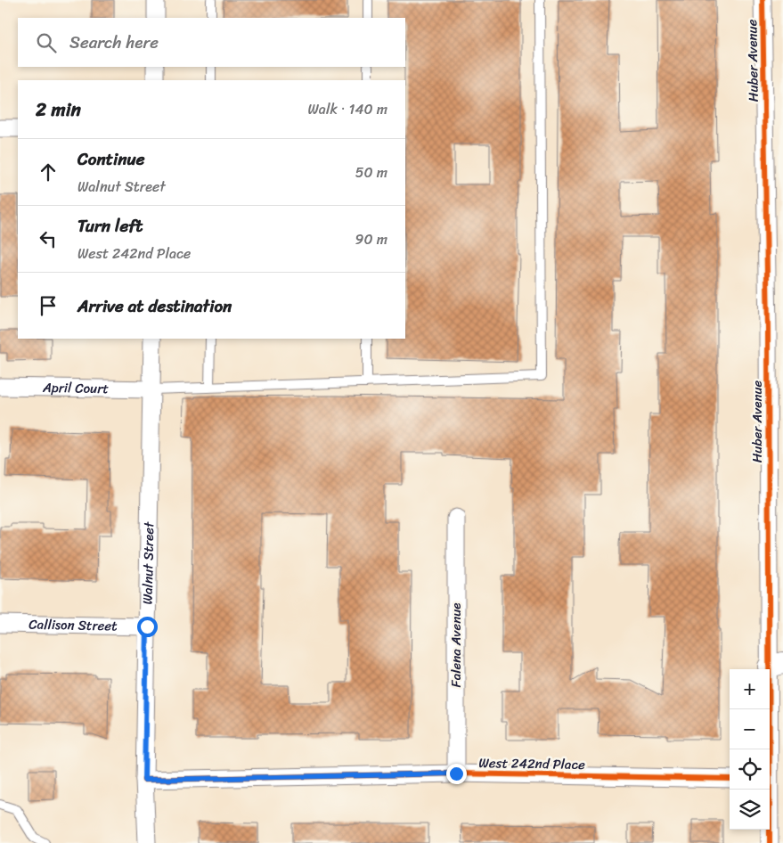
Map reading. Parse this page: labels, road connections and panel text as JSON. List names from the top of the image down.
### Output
{
  "streets": {
    "street": [
      "Huber Avenue",
      "April Court",
      "Walnut Street",
      "Callison Street",
      "Falena Avenue",
      "West 242nd Place"
    ]
  },
  "crossings": [
    ["April Court", "Walnut Street"],
    ["Walnut Street", "Callison Street"],
    ["Walnut Street", "West 242nd Place"],
    ["Falena Avenue", "West 242nd Place"]
  ],
  "page": {
    "search": "Search here",
    "heading": ["2 min", "Walk · 140 m"],
    "list": [
      ["Continue", "Walnut Street", "50 m"],
      ["Turn left", "West 242nd Place", "90 m"],
      "Arrive at destination"
    ],
    "map_buttons": ["+", "−"]
  }
}
